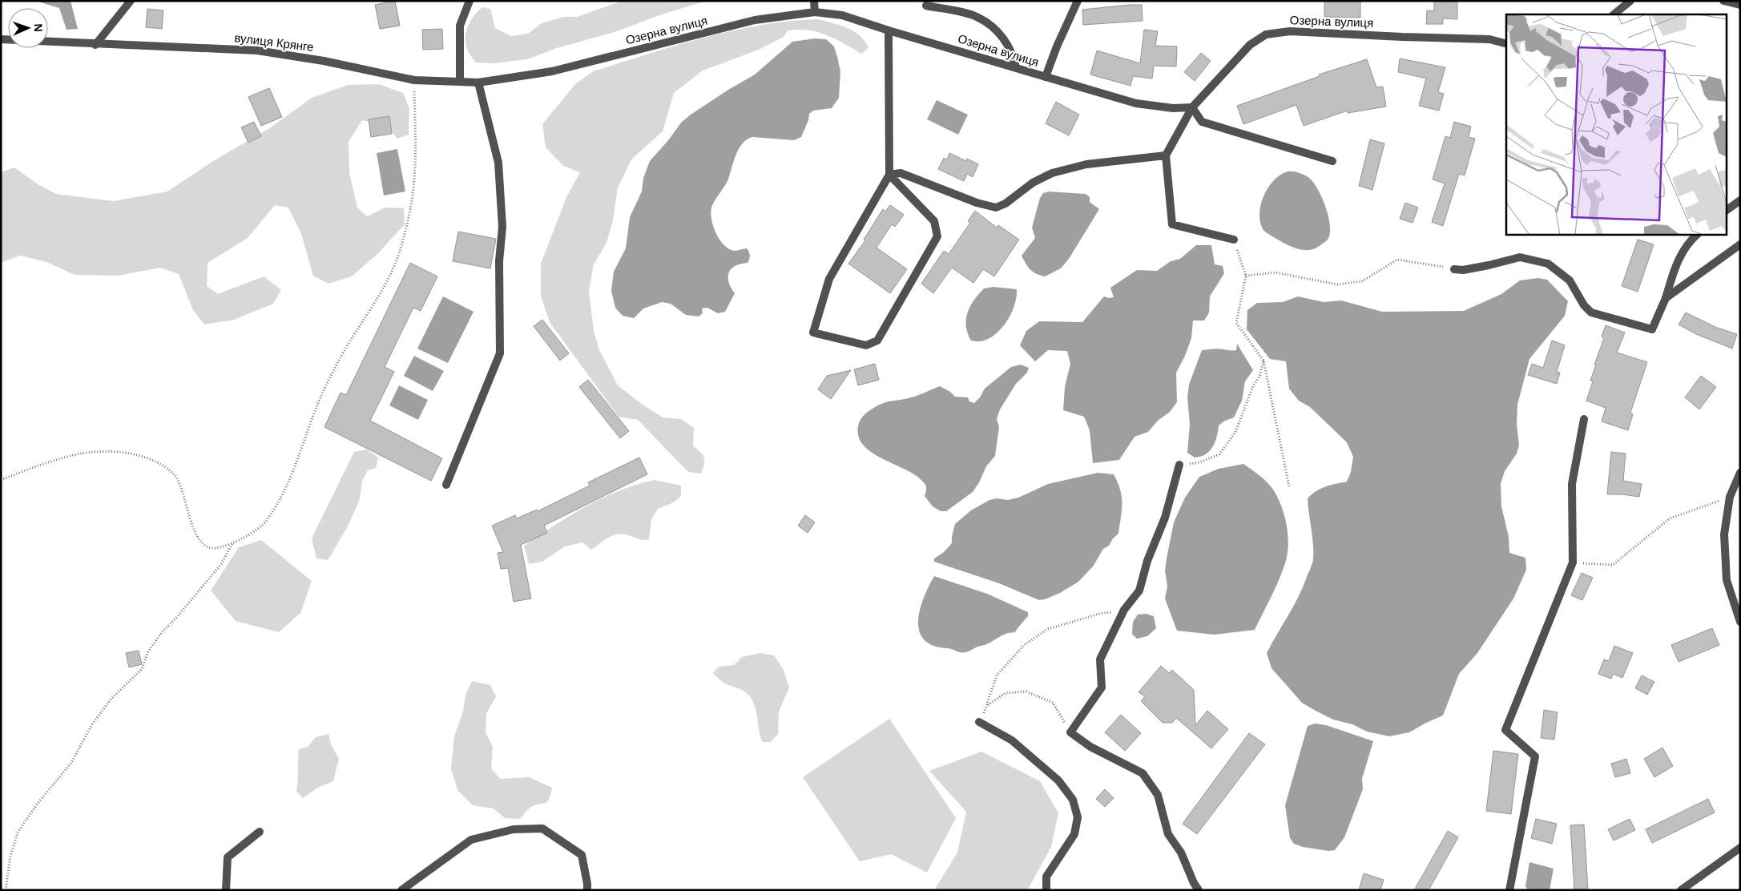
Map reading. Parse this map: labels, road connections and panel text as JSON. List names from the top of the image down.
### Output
{
  "streets": {
    "street": ["Озерна вулиця", "вулиця Крянге"]
  },
  "crossings": [
    ["Озерна вулиця", "вулиця Крянге"]
  ],
  "north": "right"
}
